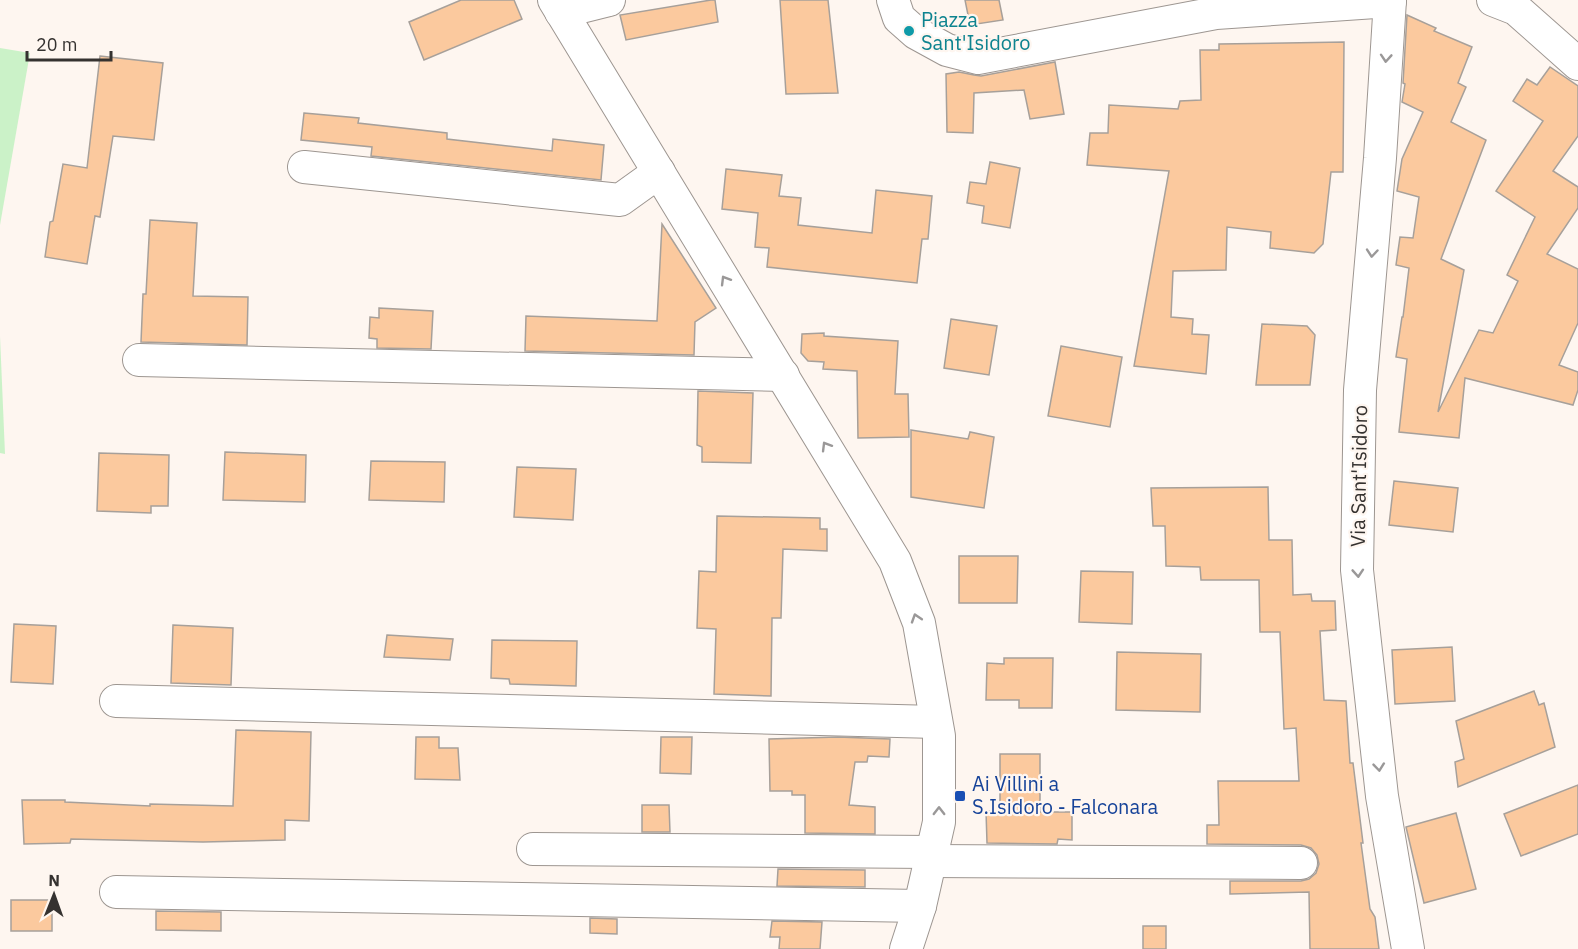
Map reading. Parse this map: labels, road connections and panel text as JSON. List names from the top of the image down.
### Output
{
  "streets": {
    "street": ["Via Sant'Isidoro"]
  },
  "one_way": ["Via Sant'Isidoro"],
  "places": {
    "other": ["Piazza Sant'Isidoro"],
    "transit": ["Ai Villini a S.Isidoro - Falconara"]
  },
  "scale_bar": "20 m",
  "north": "top"
}
